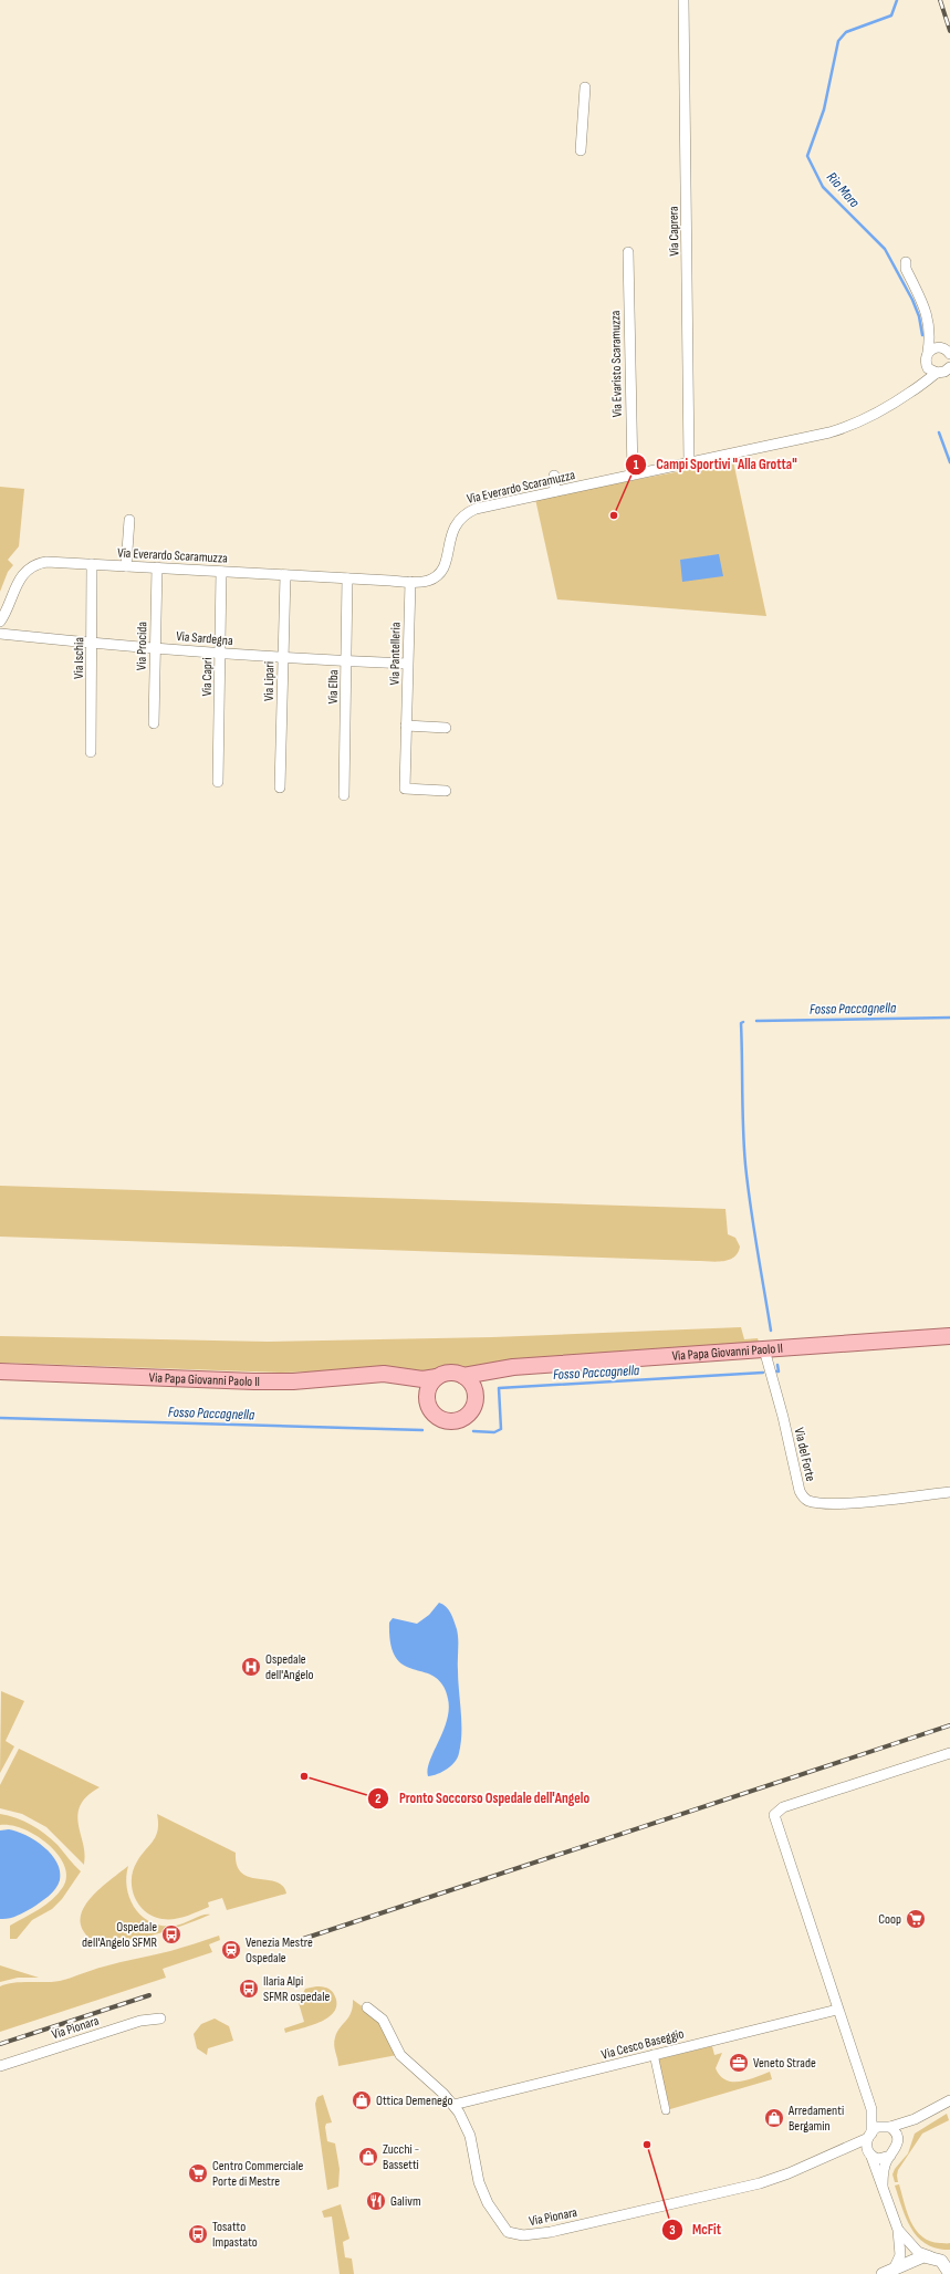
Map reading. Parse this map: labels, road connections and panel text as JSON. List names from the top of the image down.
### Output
{
  "streets": {
    "main road": ["Via Papa Giovanni Paolo II"],
    "street": [
      "Via Caprera",
      "Via Evaristo Scaramuzza",
      "Via Everardo Scaramuzza",
      "Via Sardegna",
      "Via Procida",
      "Via Pantelleria",
      "Via Ischia",
      "Via Capri",
      "Via Lipari",
      "Via Elba",
      "Via del Forte",
      "Via Pionara",
      "Via Cesco Baseggio"
    ]
  },
  "crossings": [
    ["Via Caprera", "Via Everardo Scaramuzza"],
    ["Via Evaristo Scaramuzza", "Via Everardo Scaramuzza"],
    ["Via Everardo Scaramuzza", "Via Procida"],
    ["Via Everardo Scaramuzza", "Via Pantelleria"],
    ["Via Everardo Scaramuzza", "Via Ischia"],
    ["Via Everardo Scaramuzza", "Via Capri"],
    ["Via Everardo Scaramuzza", "Via Lipari"],
    ["Via Everardo Scaramuzza", "Via Elba"],
    ["Via Sardegna", "Via Procida"],
    ["Via Sardegna", "Via Pantelleria"],
    ["Via Sardegna", "Via Ischia"],
    ["Via Sardegna", "Via Capri"],
    ["Via Sardegna", "Via Lipari"],
    ["Via Sardegna", "Via Elba"],
    ["Via Papa Giovanni Paolo II", "Via del Forte"],
    ["Via Pionara", "Via Cesco Baseggio"]
  ],
  "water": ["Rio Moro", "Fosso Paccagnella"],
  "places": {
    "other": ["Campi Sportivi \"Alla Grotta\"", "Pronto Soccorso Ospedale dell'Angelo", "McFit"],
    "hospital": ["Ospedale dell'Angelo"],
    "supermarket": ["Coop", "Centro Commerciale Porte di Mestre"],
    "bus stop": ["Ospedale dell'Angelo SFMR", "Ilaria Alpi SFMR ospedale", "Tosatto Impastato"],
    "station": ["Venezia Mestre Ospedale"],
    "office": ["Veneto Strade"],
    "shop": ["Ottica Demenego", "Arredamenti Bergamin", "Zucchi - Bassetti"],
    "restaurant": ["Galivm"]
  }
}
